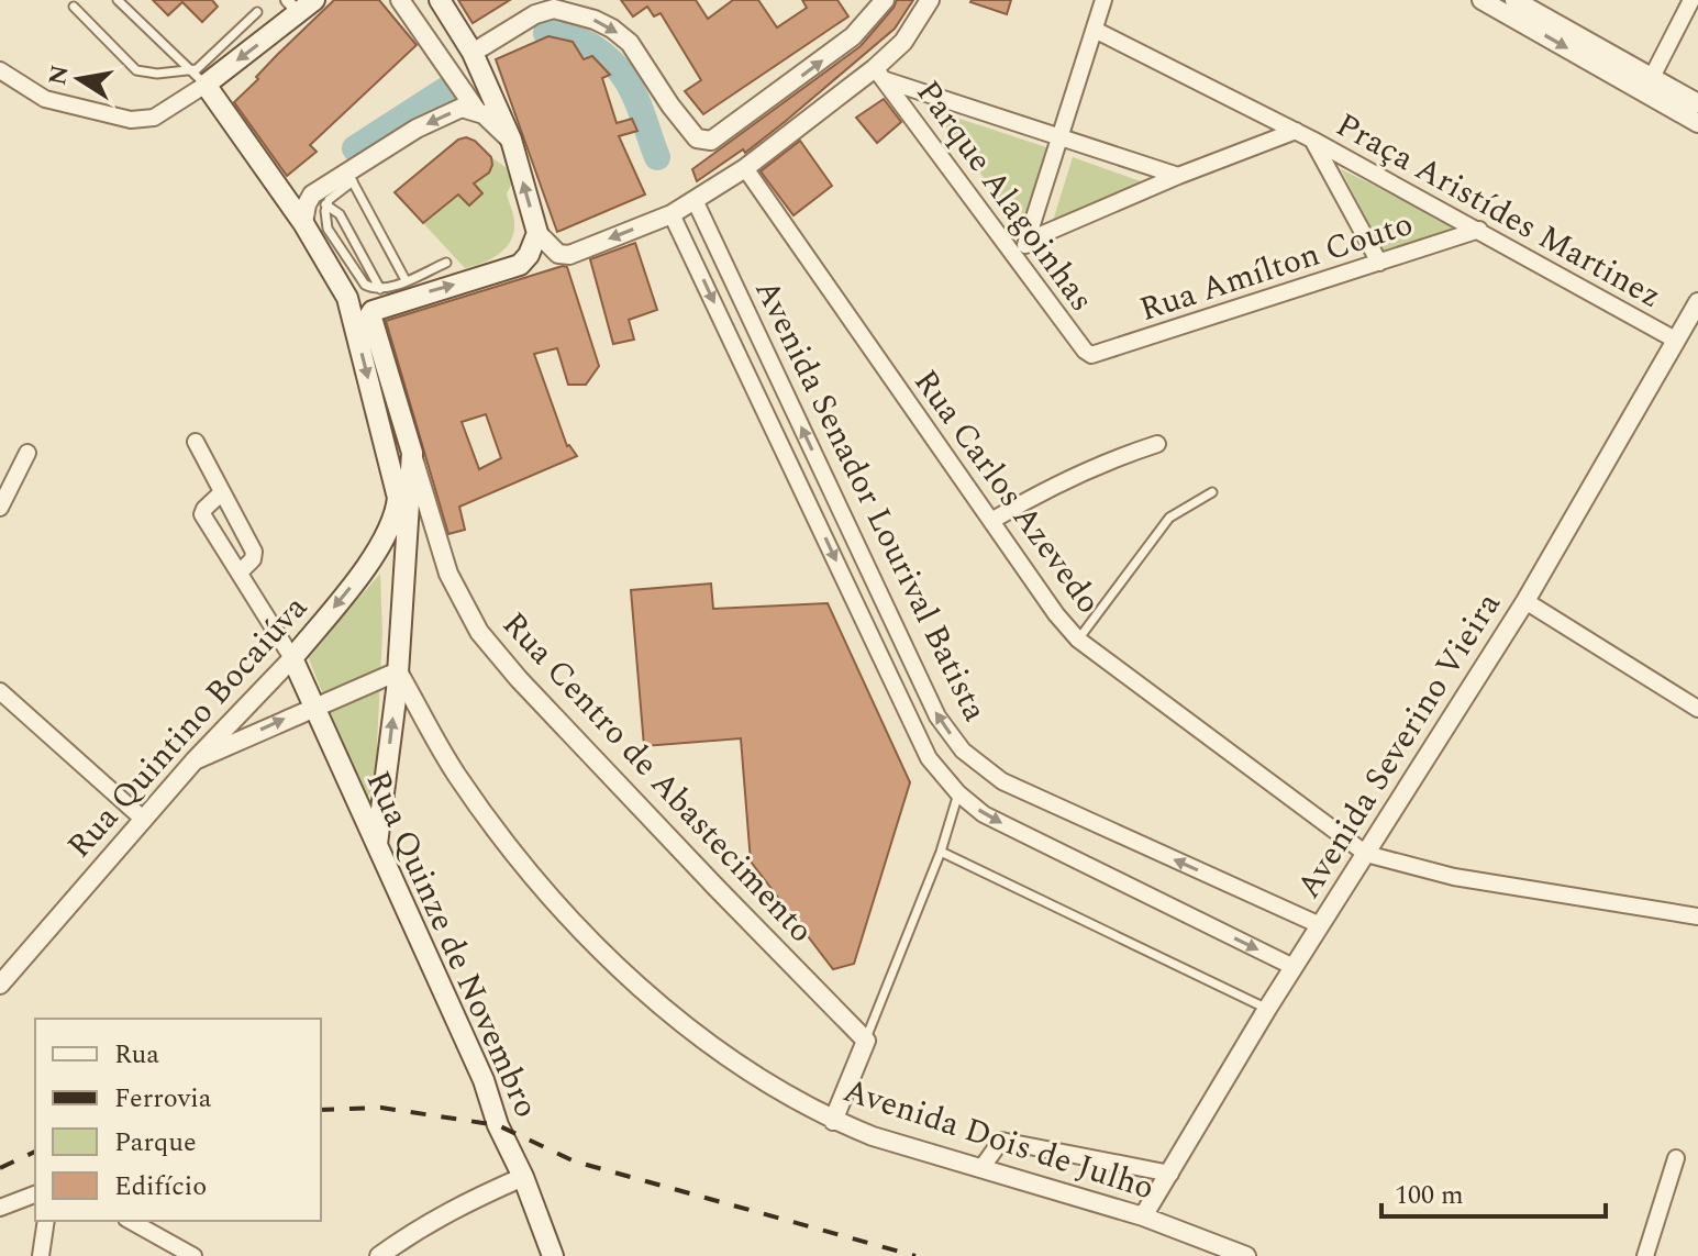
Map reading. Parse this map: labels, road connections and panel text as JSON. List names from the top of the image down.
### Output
{
  "streets": {
    "main road": ["Rua Quintino Bocaiúva", "Rua Quinze de Novembro"],
    "street": [
      "Parque Alagoinhas",
      "Praça Aristídes Martinez",
      "Rua Amílton Couto",
      "Rua Carlos Azevedo",
      "Avenida Senador Lourival Batista",
      "Avenida Severino Vieira",
      "Rua Centro de Abastecimento",
      "Avenida Dois de Julho"
    ]
  },
  "crossings": [
    ["Parque Alagoinhas", "Rua Amílton Couto"],
    ["Praça Aristídes Martinez", "Rua Amílton Couto"],
    ["Praça Aristídes Martinez", "Avenida Severino Vieira"],
    ["Rua Carlos Azevedo", "Avenida Severino Vieira"],
    ["Avenida Senador Lourival Batista", "Avenida Severino Vieira"],
    ["Rua Quintino Bocaiúva", "Rua Quinze de Novembro"],
    ["Avenida Severino Vieira", "Avenida Dois de Julho"]
  ],
  "legend": [
    "Rua",
    "Ferrovia",
    "Parque",
    "Edifício"
  ],
  "scale_bar": "100 m",
  "north": "left"
}
